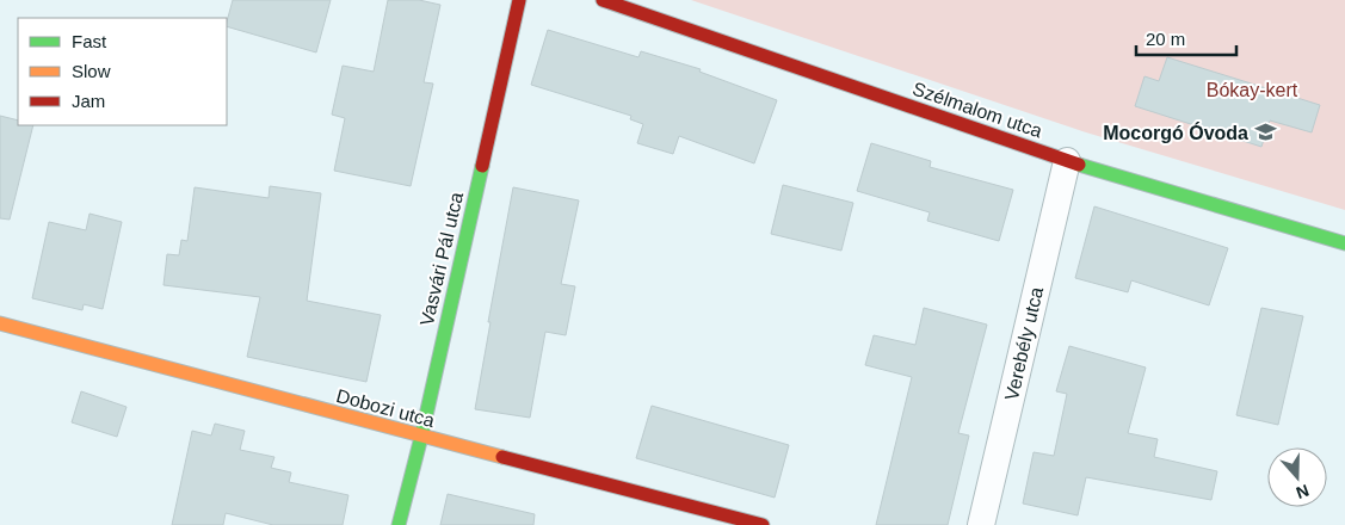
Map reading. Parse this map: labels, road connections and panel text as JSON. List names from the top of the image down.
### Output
{
  "streets": {
    "street": [
      "Szélmalom utca",
      "Vasvári Pál utca",
      "Verebély utca",
      "Dobozi utca"
    ]
  },
  "crossings": [
    ["Szélmalom utca", "Verebély utca"],
    ["Vasvári Pál utca", "Dobozi utca"]
  ],
  "parks": ["Bókay-kert"],
  "places": {
    "school or university": ["Mocorgó Óvoda"]
  },
  "legend": ["Fast", "Slow", "Jam"],
  "scale_bar": "20 m",
  "north": "bottom"
}
